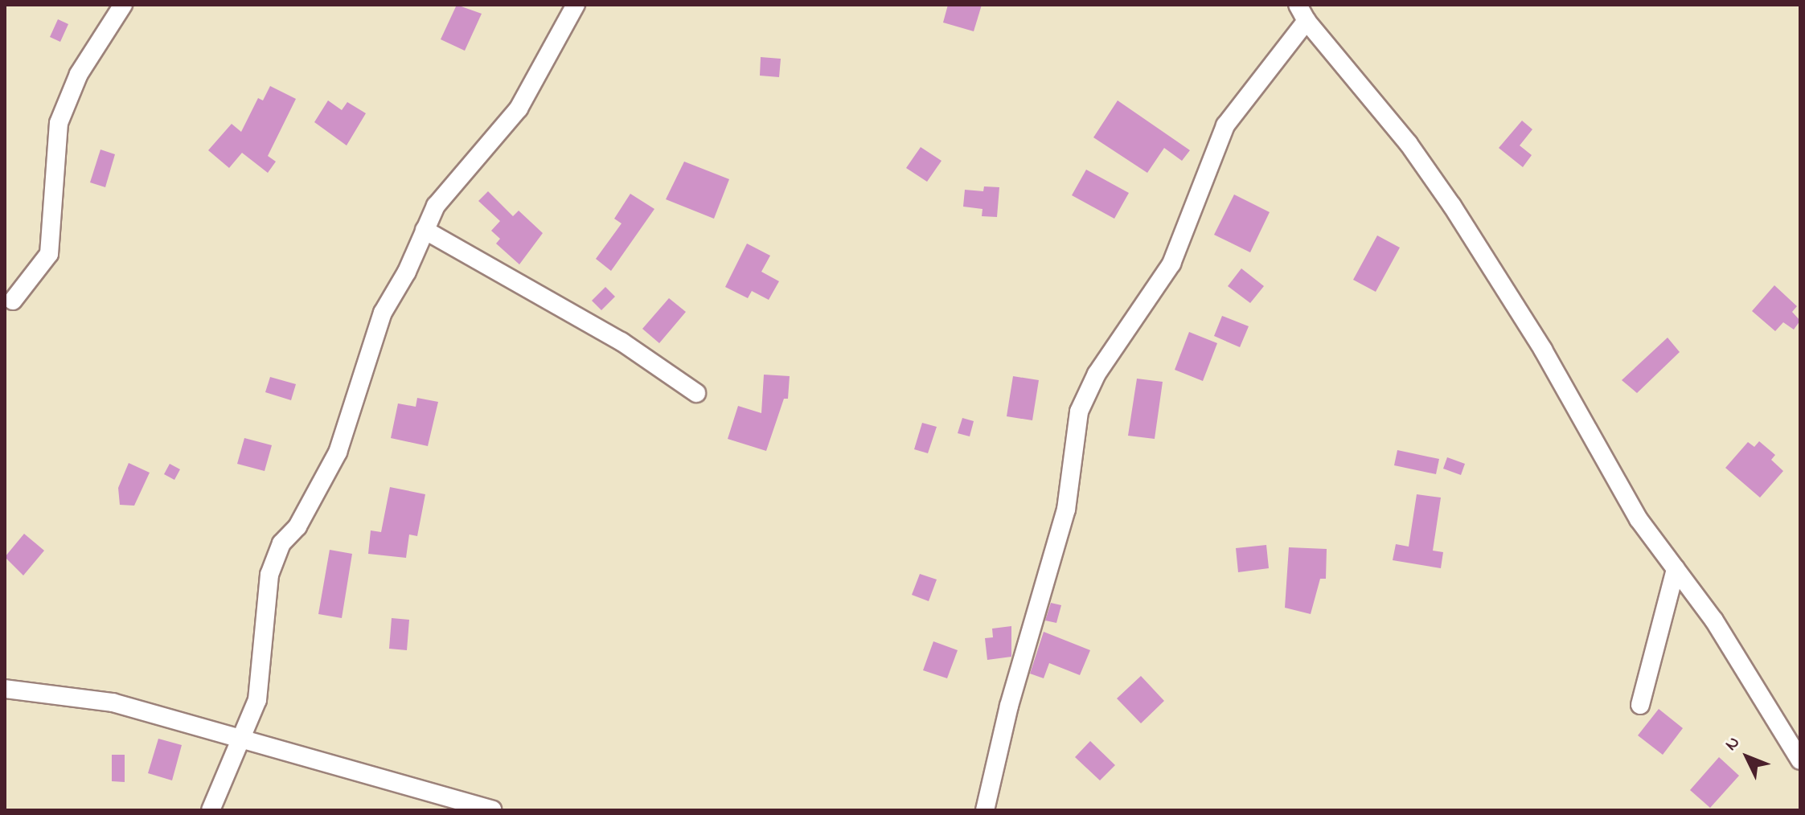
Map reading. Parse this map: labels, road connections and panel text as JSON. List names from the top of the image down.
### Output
{
  "north": "top left"
}
